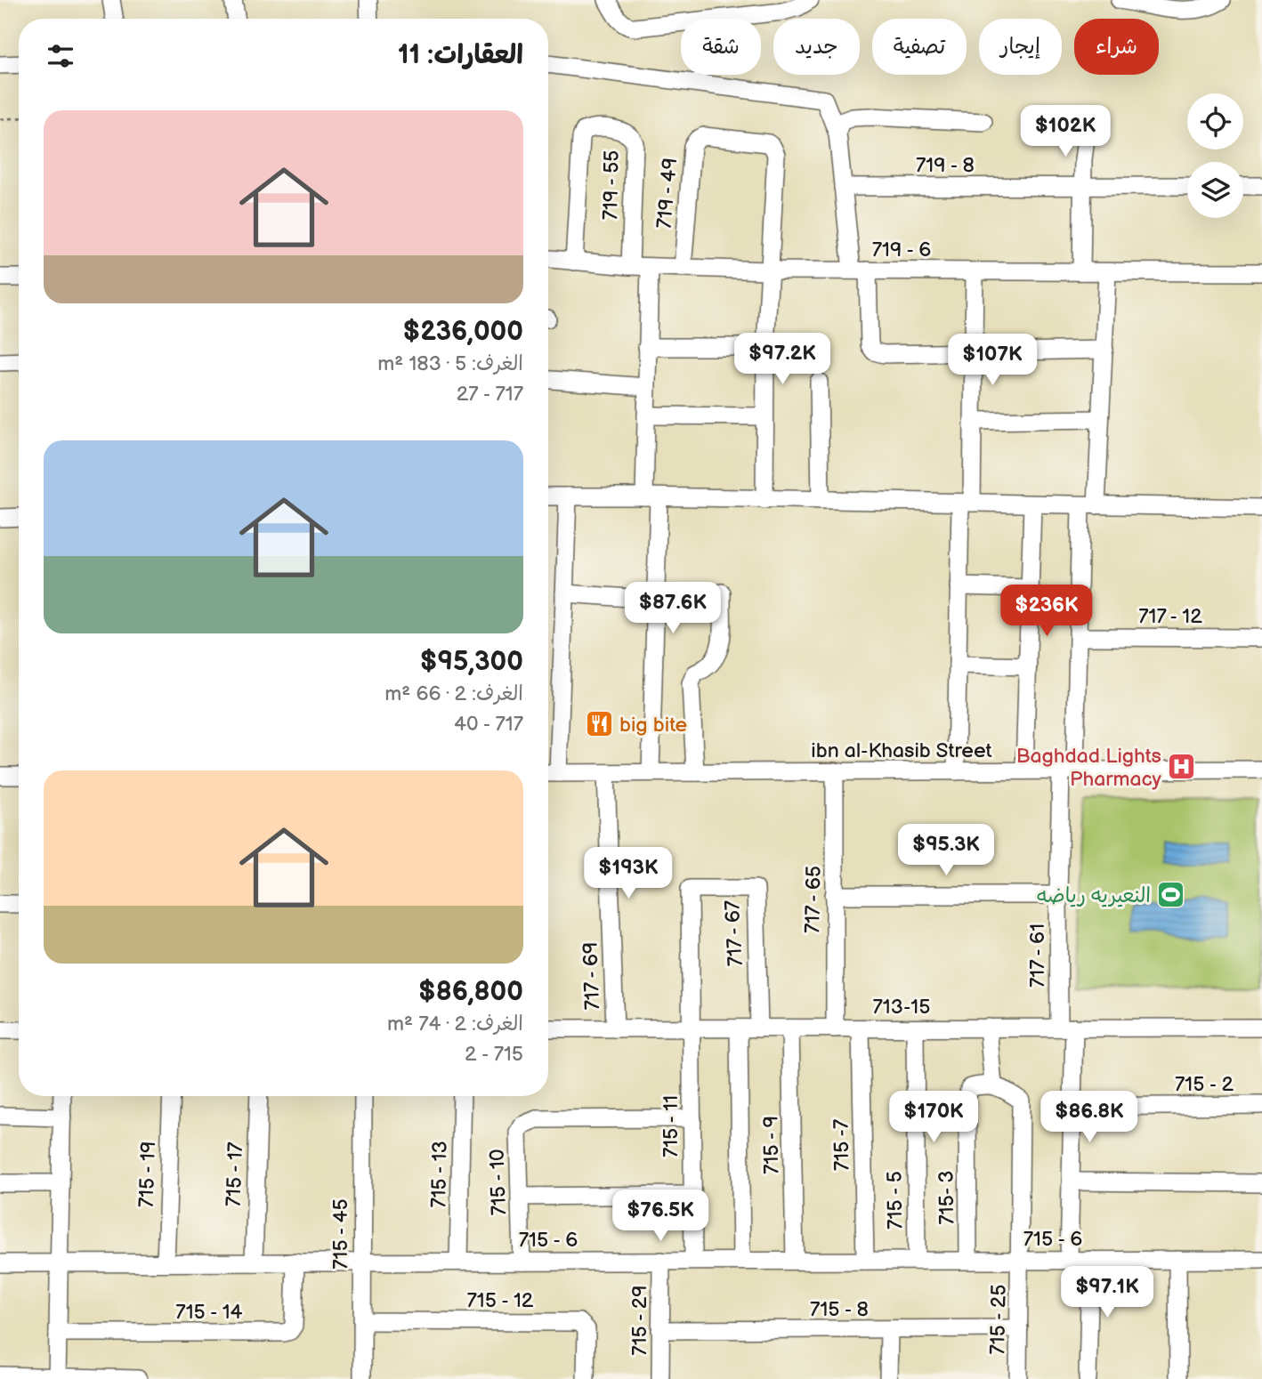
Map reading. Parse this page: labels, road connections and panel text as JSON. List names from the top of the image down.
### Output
{
  "streets": {
    "street": [
      "719 - 8",
      "719 - 55",
      "719 - 49",
      "719 - 6",
      "717 - 12",
      "ibn al-Khasib Street",
      "717 - 65",
      "717 - 67",
      "717 - 61",
      "717 - 69",
      "713-15",
      "715 - 2",
      "715 - 11",
      "715 - 9",
      "715 -7",
      "715 - 19",
      "715 - 17",
      "715 - 13",
      "715 - 10",
      "715- 3",
      "715 - 5",
      "715 - 45",
      "715 - 6",
      "715 - 12",
      "715 - 8",
      "715 - 14",
      "715 - 25",
      "715 - 29"
    ]
  },
  "crossings": [
    ["719 - 55", "719 - 6"],
    ["719 - 49", "719 - 6"],
    ["719 - 6", "717 - 61"],
    ["717 - 12", "717 - 61"],
    ["ibn al-Khasib Street", "717 - 65"],
    ["ibn al-Khasib Street", "717 - 61"],
    ["ibn al-Khasib Street", "717 - 69"],
    ["717 - 65", "713-15"],
    ["717 - 67", "713-15"],
    ["717 - 67", "715 - 11"],
    ["717 - 61", "713-15"],
    ["717 - 69", "713-15"],
    ["713-15", "715 - 11"],
    ["713-15", "715 - 9"],
    ["713-15", "715 -7"],
    ["713-15", "715 - 5"],
    ["715 - 11", "715 - 10"],
    ["715 - 11", "715 - 6"],
    ["715 - 9", "715 - 6"],
    ["715 -7", "715 - 6"],
    ["715 - 19", "715 - 6"],
    ["715 - 17", "715 - 6"],
    ["715 - 13", "715 - 6"],
    ["715 - 10", "715 - 6"],
    ["715- 3", "715 - 6"],
    ["715- 3", "715 - 25"],
    ["715 - 5", "715 - 6"],
    ["715 - 45", "715 - 6"],
    ["715 - 45", "715 - 12"],
    ["715 - 6", "715 - 14"],
    ["715 - 6", "715 - 25"],
    ["715 - 6", "715 - 29"],
    ["715 - 8", "715 - 25"],
    ["715 - 8", "715 - 29"]
  ],
  "places": {
    "restaurant": ["big bite"],
    "hospital": ["Baghdad Lights Pharmacy"],
    "sports": ["النعيريه رياضه"]
  },
  "page": {
    "chip": [
      "شراء",
      "إيجار",
      "تصفية",
      "جديد",
      "شقة"
    ],
    "heading": "العقارات: 11",
    "list": [
      {
        "name": "$236,000",
        "note": "الغرف: 5 · 183 m² · 717 - 27"
      },
      {
        "name": "$95,300",
        "note": "الغرف: 2 · 66 m² · 717 - 40"
      },
      {
        "name": "$86,800",
        "note": "الغرف: 2 · 74 m² · 715 - 2"
      }
    ],
    "price": [
      "$102K",
      "$97.2K",
      "$107K",
      "$87.6K",
      "$236K",
      "$95.3K",
      "$193K",
      "$170K",
      "$86.8K",
      "$76.5K",
      "$97.1K"
    ]
  }
}
